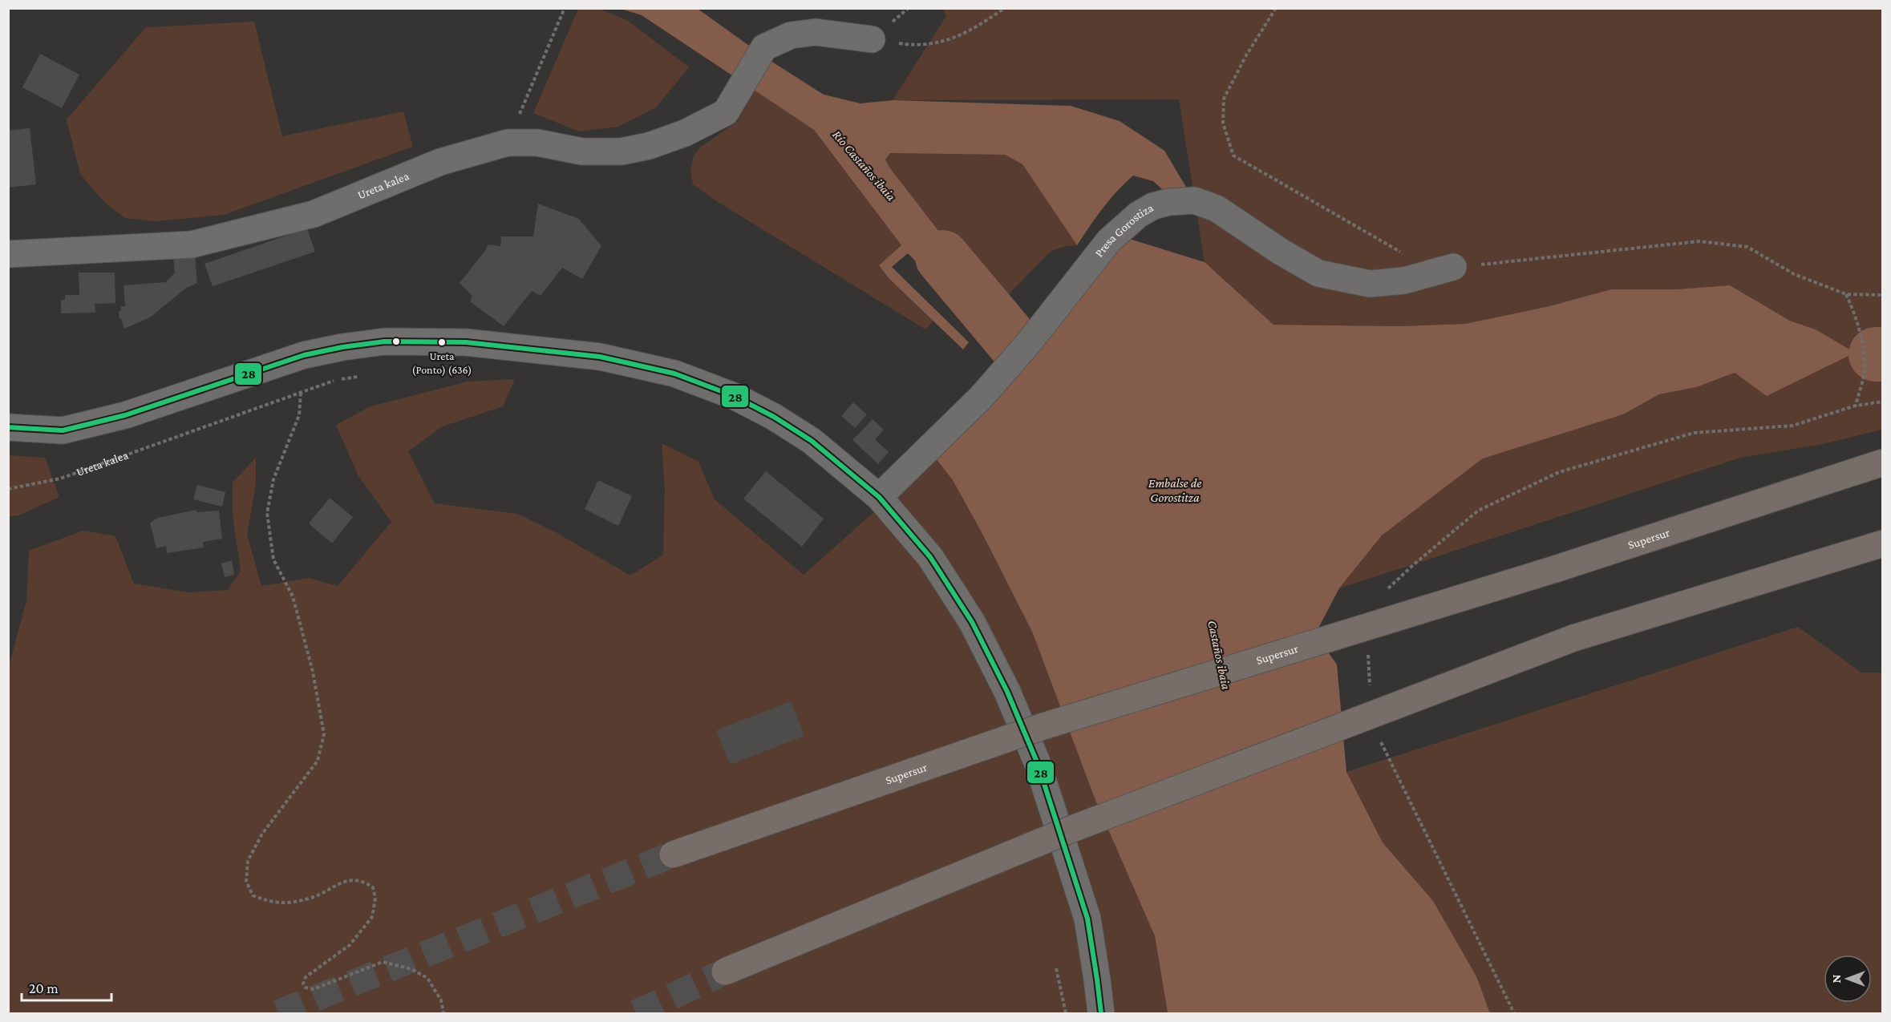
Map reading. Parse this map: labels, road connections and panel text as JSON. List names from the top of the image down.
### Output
{
  "streets": {
    "highway": ["Supersur"],
    "street": ["Ureta kalea", "Presa Gorostiza"]
  },
  "water": ["Río Castaños ibaia", "Embalse de Gorostitza", "Castaños ibaia"],
  "places": ["Ureta (Ponto) (636)"],
  "lines": ["transit line 28"],
  "scale_bar": "20 m",
  "north": "left"
}
